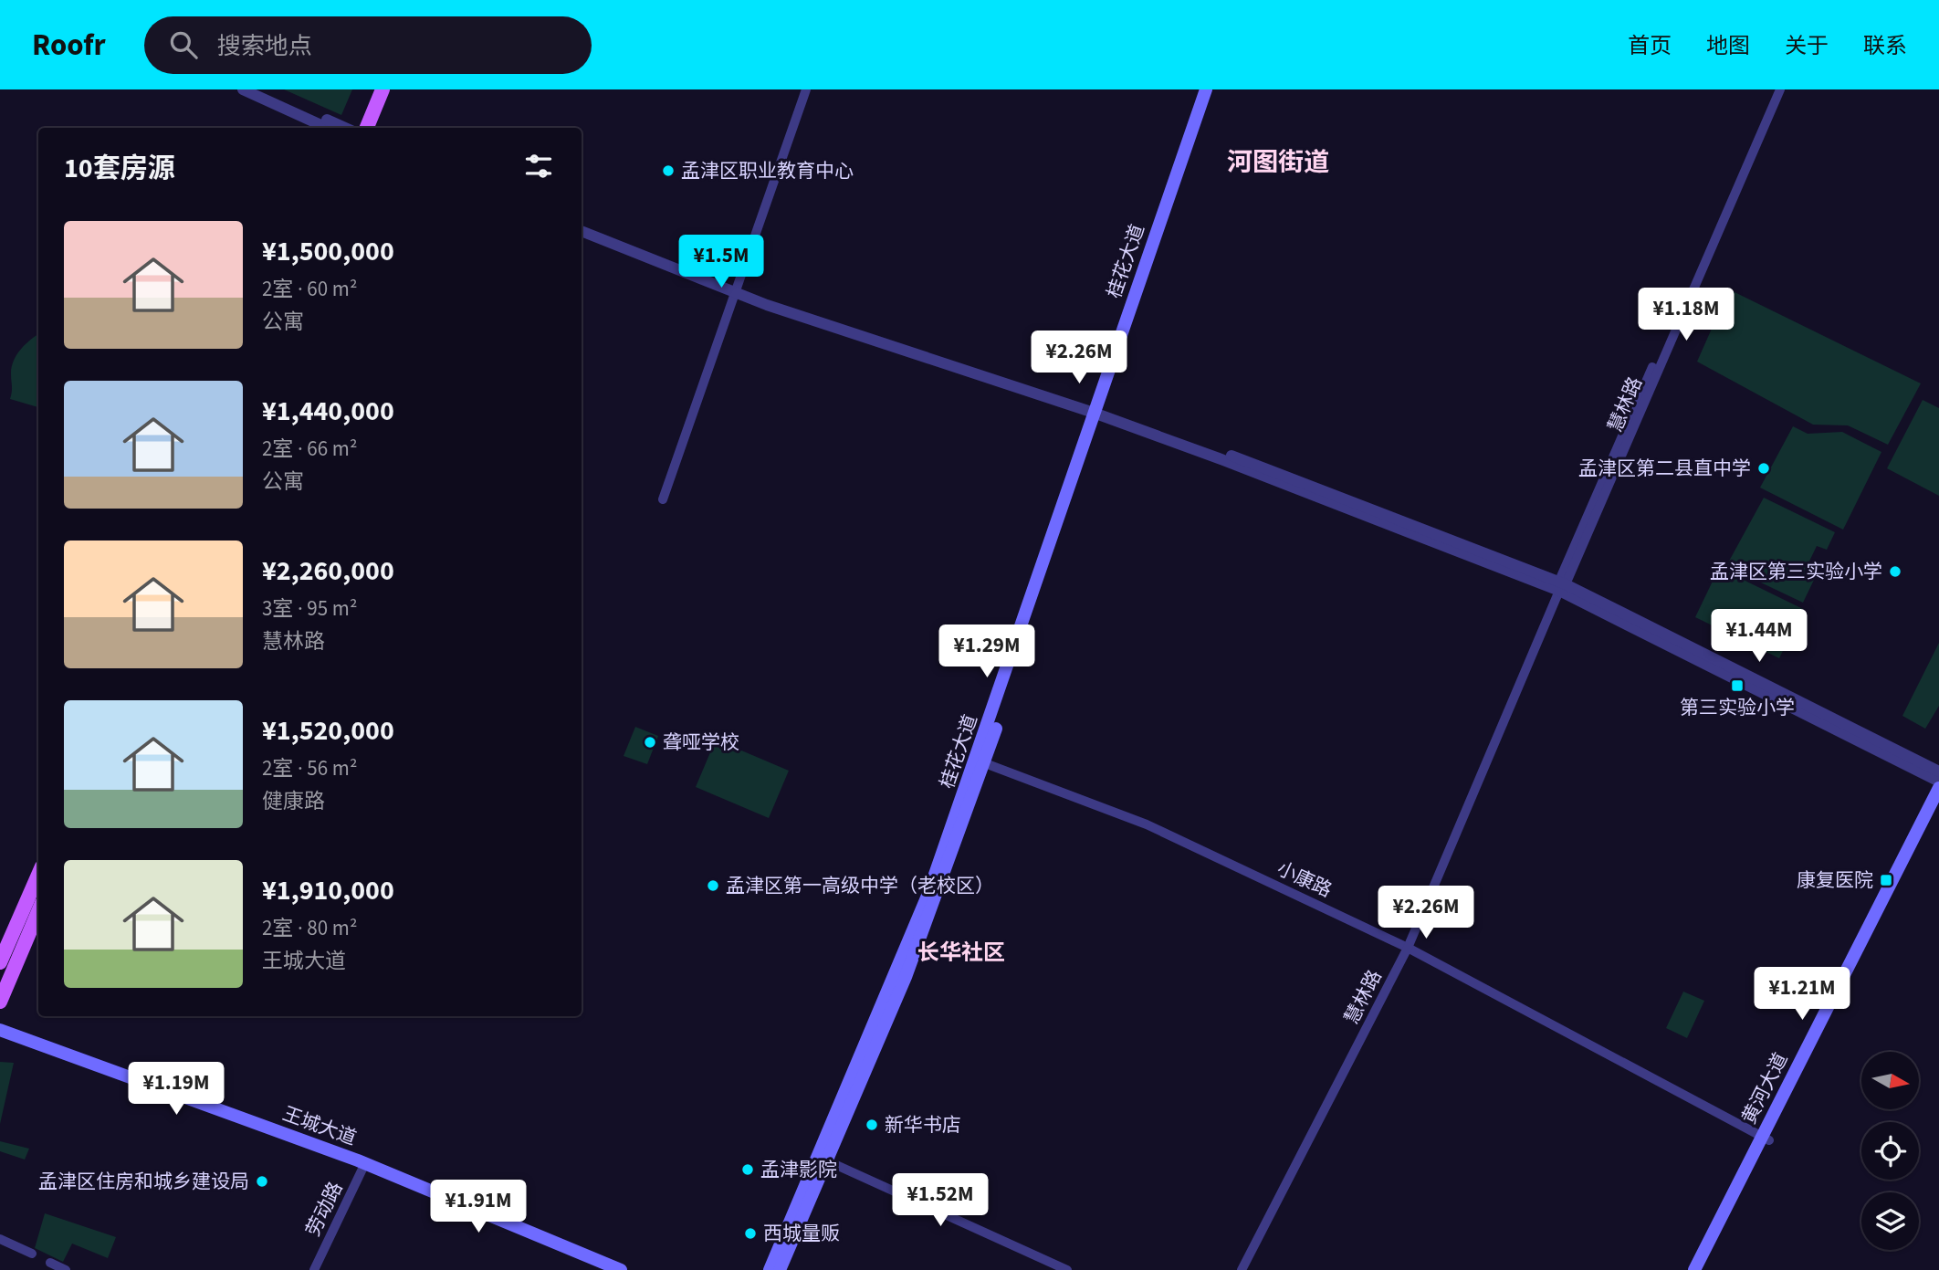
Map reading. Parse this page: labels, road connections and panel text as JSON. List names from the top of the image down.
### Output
{
  "streets": {
    "main road": ["桂花大道", "黄河大道", "王城大道"],
    "street": ["慧林路", "小康路", "劳动路"]
  },
  "crossings": [
    ["桂花大道", "小康路"],
    ["慧林路", "小康路"],
    ["小康路", "黄河大道"],
    ["王城大道", "劳动路"]
  ],
  "districts": ["河图街道", "长华社区"],
  "places": {
    "other": [
      "孟津区职业教育中心",
      "孟津区第二县直中学",
      "孟津区第三实验小学",
      "聋哑学校",
      "孟津区第一高级中学（老校区）",
      "新华书店",
      "孟津影院",
      "孟津区住房和城乡建设局",
      "西城量贩"
    ],
    "transit": ["第三实验小学", "康复医院"]
  },
  "north": "right",
  "page": {
    "header": "Roofr",
    "search": "搜索地点",
    "nav": [
      "首页",
      "地图",
      "关于",
      "联系"
    ],
    "heading": "10套房源",
    "list": [
      {
        "name": "¥1,500,000",
        "note": "2室 · 60 m² · 公寓"
      },
      {
        "name": "¥1,440,000",
        "note": "2室 · 66 m² · 公寓"
      },
      {
        "name": "¥2,260,000",
        "note": "3室 · 95 m² · 慧林路"
      },
      {
        "name": "¥1,520,000",
        "note": "2室 · 56 m² · 健康路"
      },
      {
        "name": "¥1,910,000",
        "note": "2室 · 80 m² · 王城大道"
      }
    ],
    "price": [
      "¥1.5M",
      "¥1.18M",
      "¥2.26M",
      "¥1.44M",
      "¥1.29M",
      "¥2.26M",
      "¥1.21M",
      "¥1.19M",
      "¥1.52M",
      "¥1.91M"
    ]
  }
}
